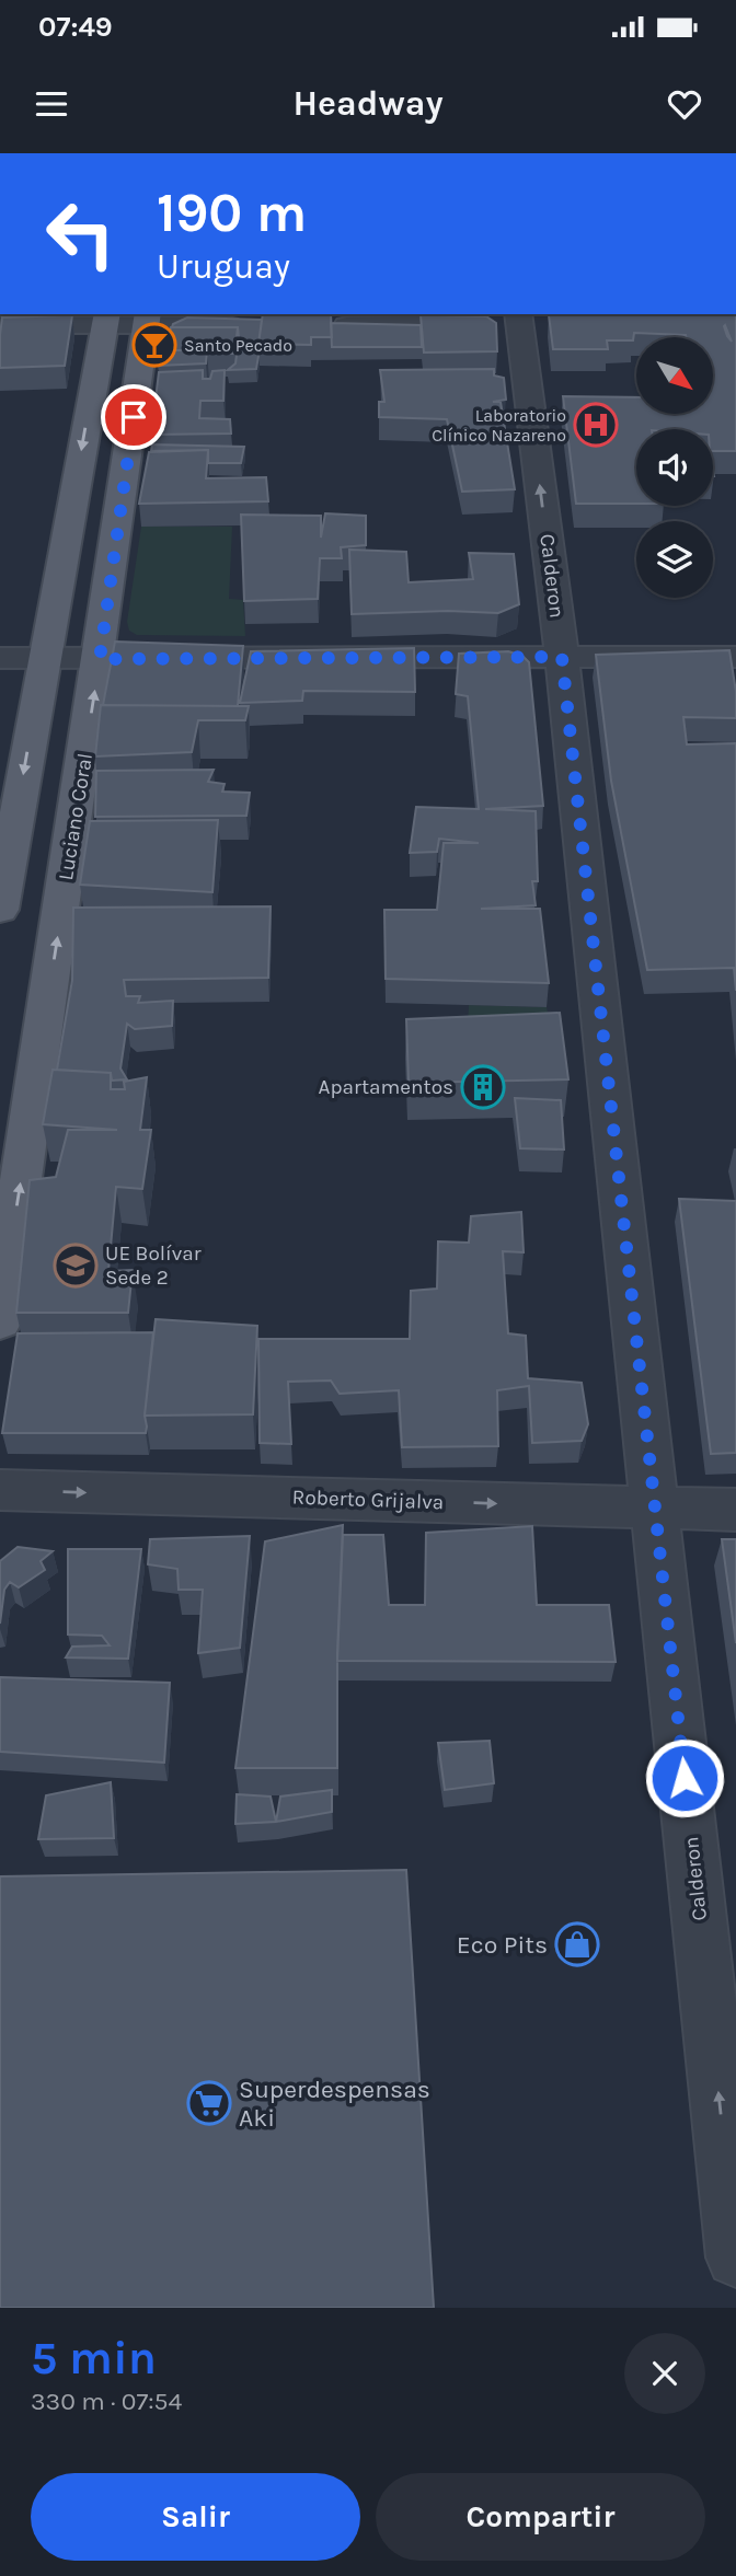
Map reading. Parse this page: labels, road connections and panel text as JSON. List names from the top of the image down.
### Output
{
  "streets": {
    "main road": ["Luciano Coral"],
    "street": ["Calderon", "Roberto Grijalva"]
  },
  "crossings": [
    ["Calderon", "Roberto Grijalva"]
  ],
  "one_way": ["Calderon", "Roberto Grijalva"],
  "places": {
    "bar": ["Santo Pecado"],
    "hospital": ["Laboratorio Clínico Nazareno"],
    "building": ["Apartamentos"],
    "school or university": ["UE Bolívar Sede 2"],
    "shop": ["Eco Pits"],
    "supermarket": ["Superdespensas Aki"]
  },
  "north": "bottom right",
  "page": {
    "status": "07:49",
    "header": "Headway",
    "turn": ["190 m", "Uruguay"],
    "heading": ["5 min", "330 m · 07:54"],
    "buttons": ["Salir", "Compartir"]
  }
}
